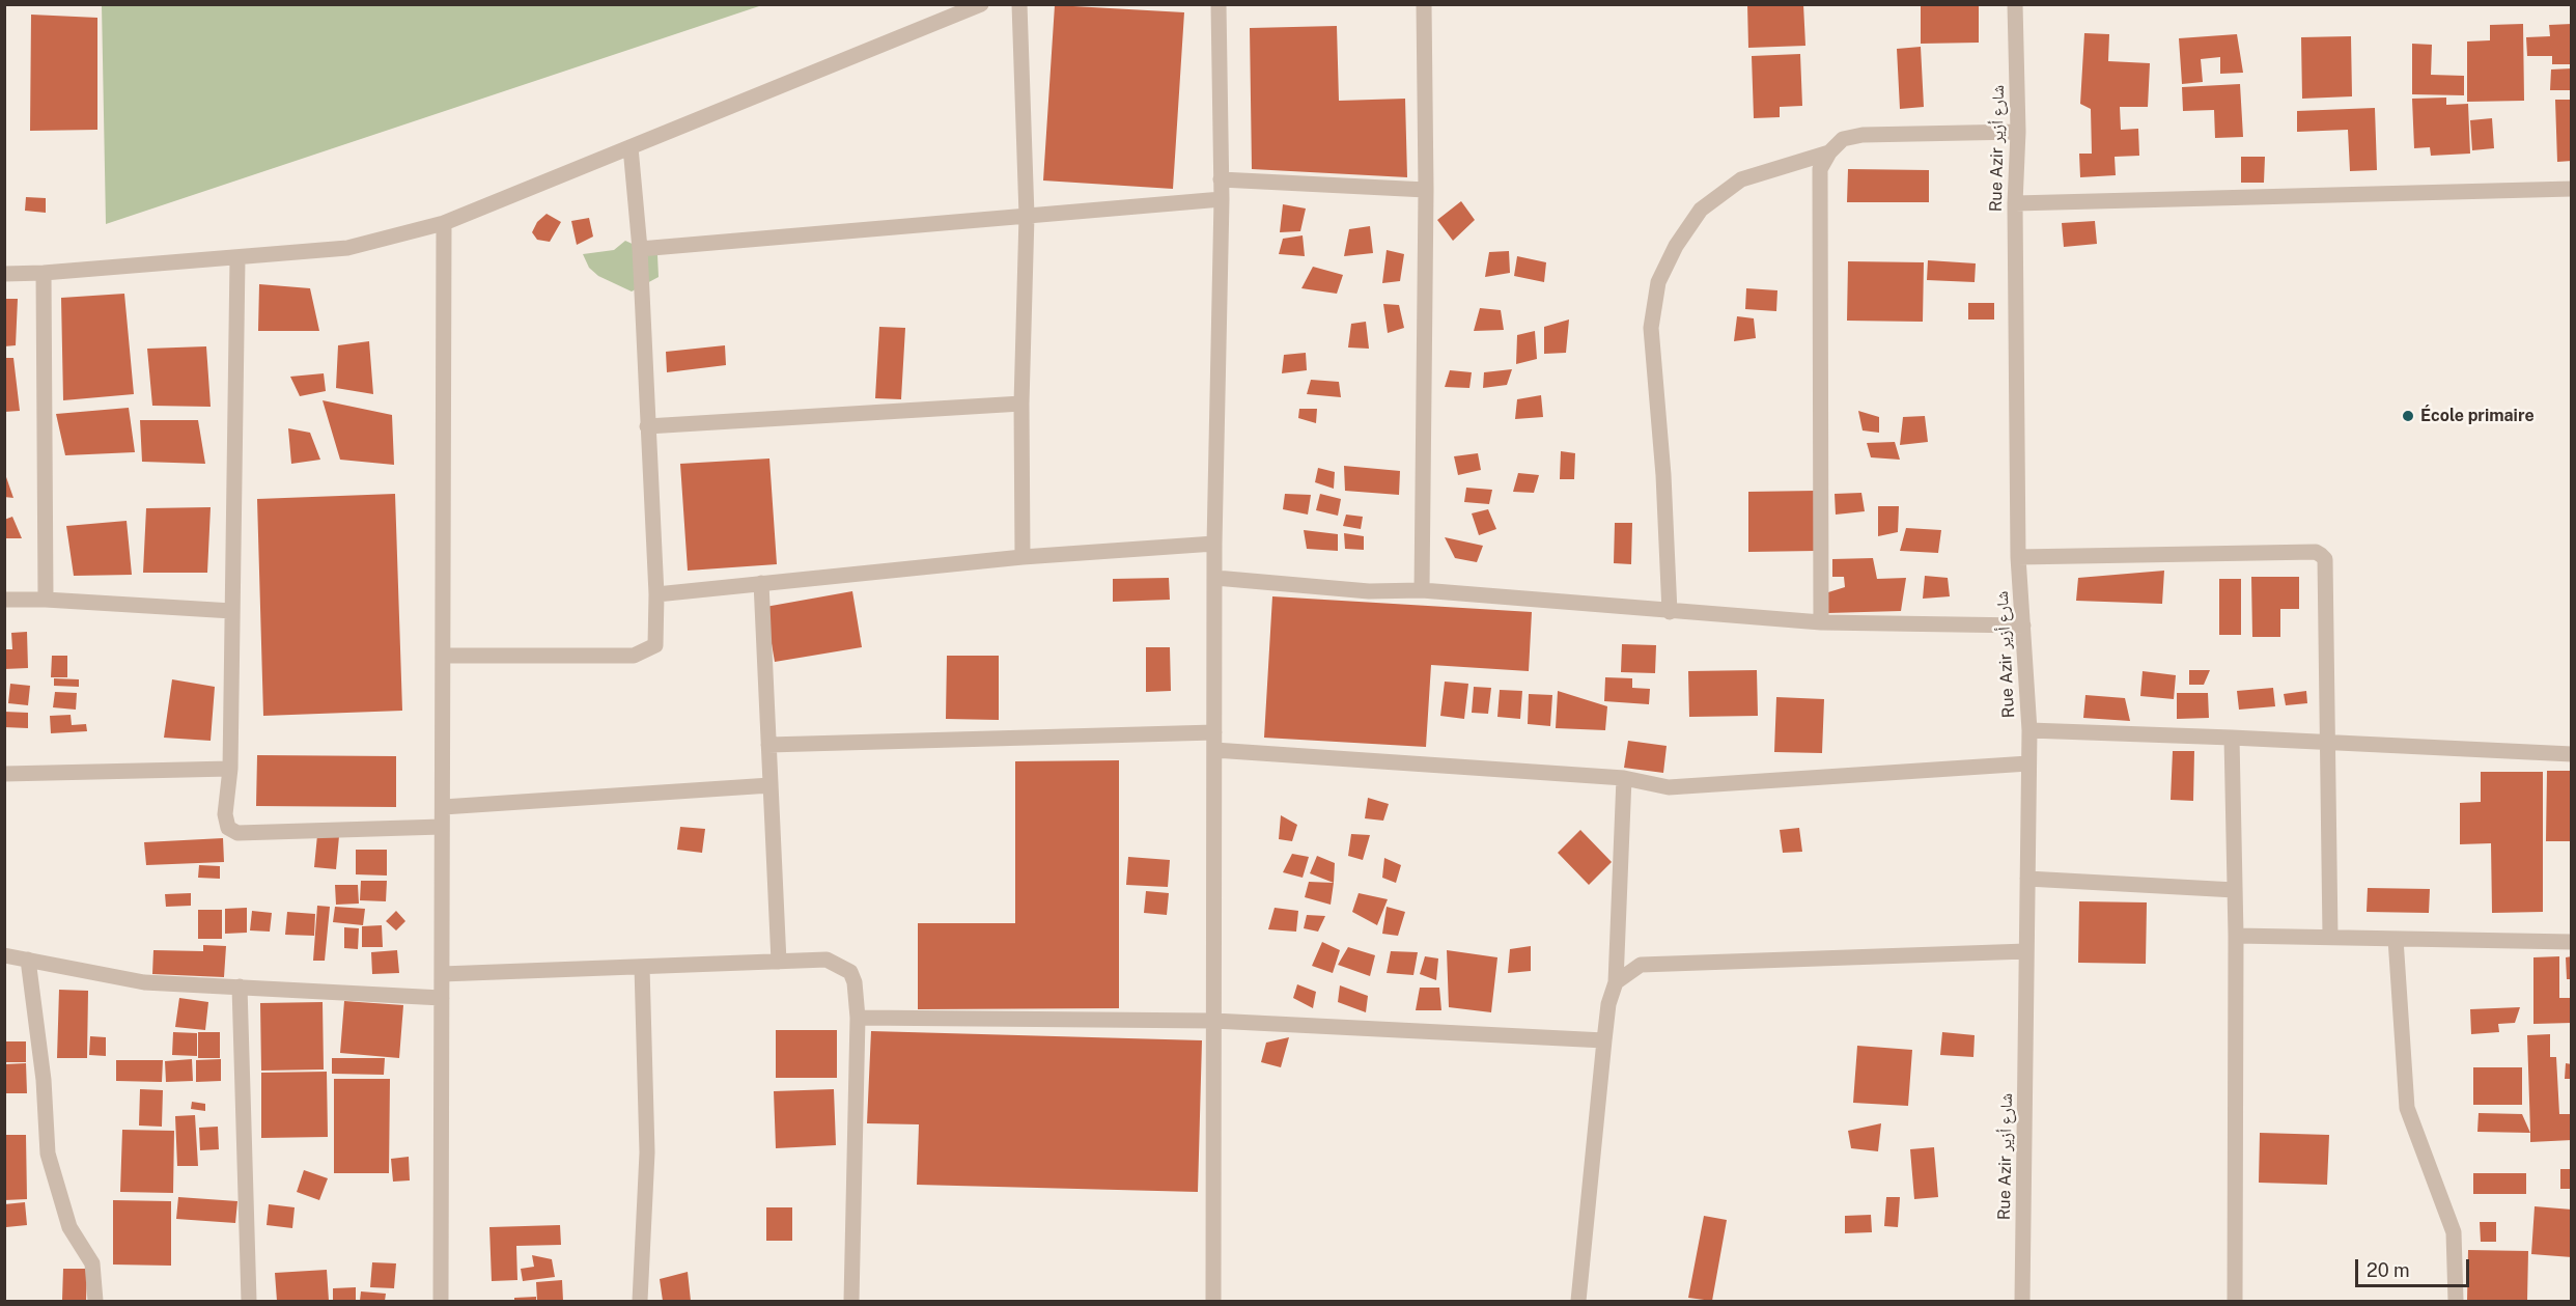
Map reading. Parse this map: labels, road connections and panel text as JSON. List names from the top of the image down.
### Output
{
  "streets": {
    "street": ["Rue Azir شارع أزير"]
  },
  "places": ["École primaire"],
  "scale_bar": "20 m"
}
